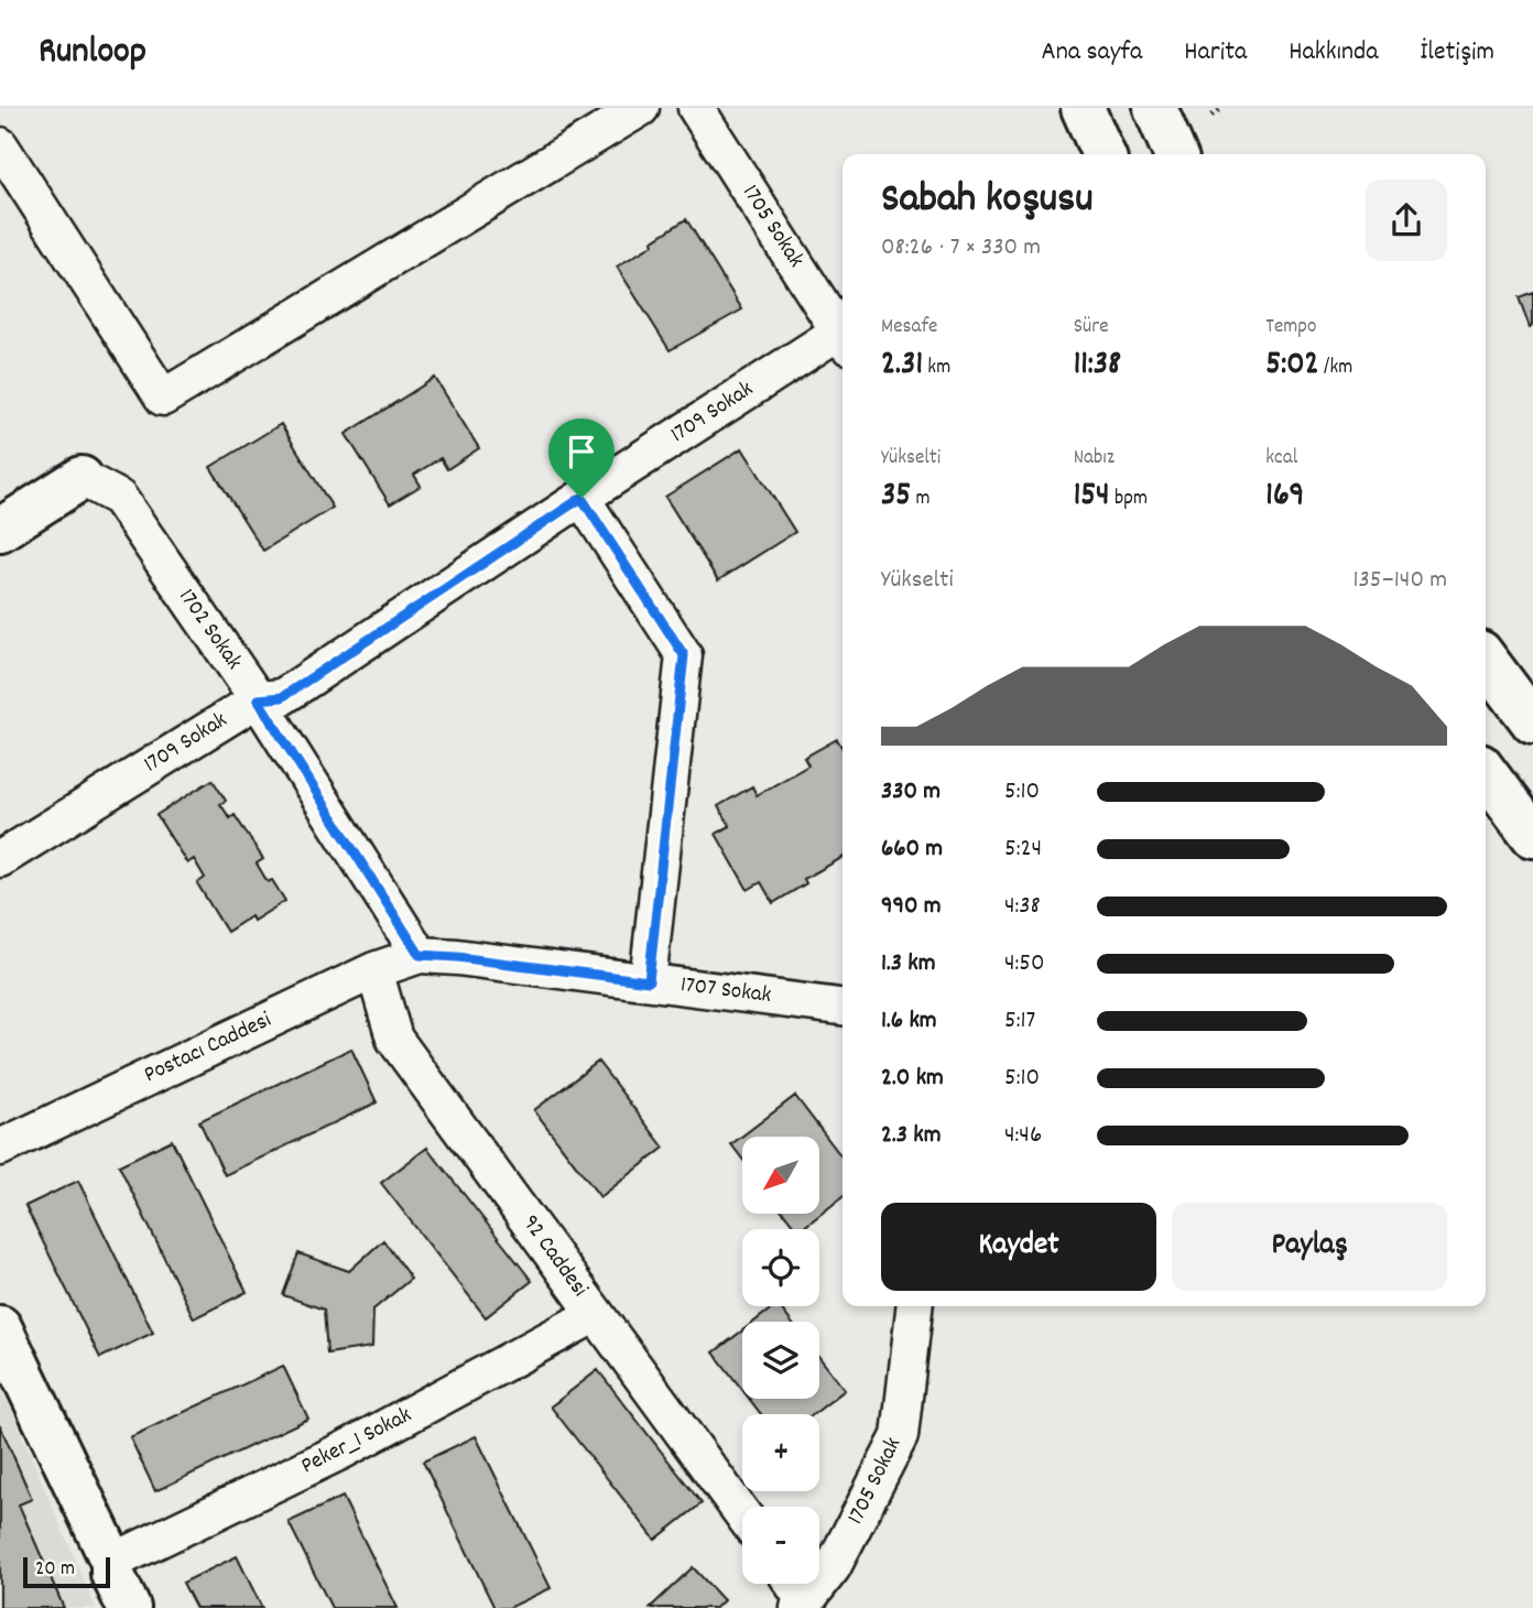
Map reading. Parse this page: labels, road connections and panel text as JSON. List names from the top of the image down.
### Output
{
  "streets": {
    "street": [
      "1705 Sokak",
      "1709 Sokak",
      "1702 Sokak",
      "1707 Sokak",
      "Postacı Caddesi",
      "92 Caddesi",
      "Peker_1 Sokak"
    ]
  },
  "crossings": [
    ["1709 Sokak", "1702 Sokak"],
    ["1702 Sokak", "1707 Sokak"],
    ["1702 Sokak", "Postacı Caddesi"],
    ["1707 Sokak", "Postacı Caddesi"],
    ["Postacı Caddesi", "92 Caddesi"],
    ["92 Caddesi", "Peker_1 Sokak"]
  ],
  "scale_bar": "20 m",
  "north": "bottom left",
  "page": {
    "header": "Runloop",
    "nav": [
      "Ana sayfa",
      "Harita",
      "Hakkında",
      "İletişim"
    ],
    "heading": ["Sabah koşusu", "08:26 · 7 × 330 m"],
    "stats": [
      ["Mesafe", "2.31 km"],
      ["Süre", "11:38"],
      ["Tempo", "5:02 /km"],
      ["Yükselti", "35 m"],
      ["Nabız", "154 bpm"],
      ["kcal", "169"]
    ],
    "chart": ["Yükselti", "135–140 m"],
    "list": [
      {
        "name": "330 m",
        "note": "5:10"
      },
      {
        "name": "660 m",
        "note": "5:24"
      },
      {
        "name": "990 m",
        "note": "4:38"
      },
      {
        "name": "1.3 km",
        "note": "4:50"
      },
      {
        "name": "1.6 km",
        "note": "5:17"
      },
      {
        "name": "2.0 km",
        "note": "5:10"
      },
      {
        "name": "2.3 km",
        "note": "4:46"
      }
    ],
    "map_buttons": ["+", "−"],
    "buttons": ["Kaydet", "Paylaş"],
    "scale": "20 m"
  }
}
